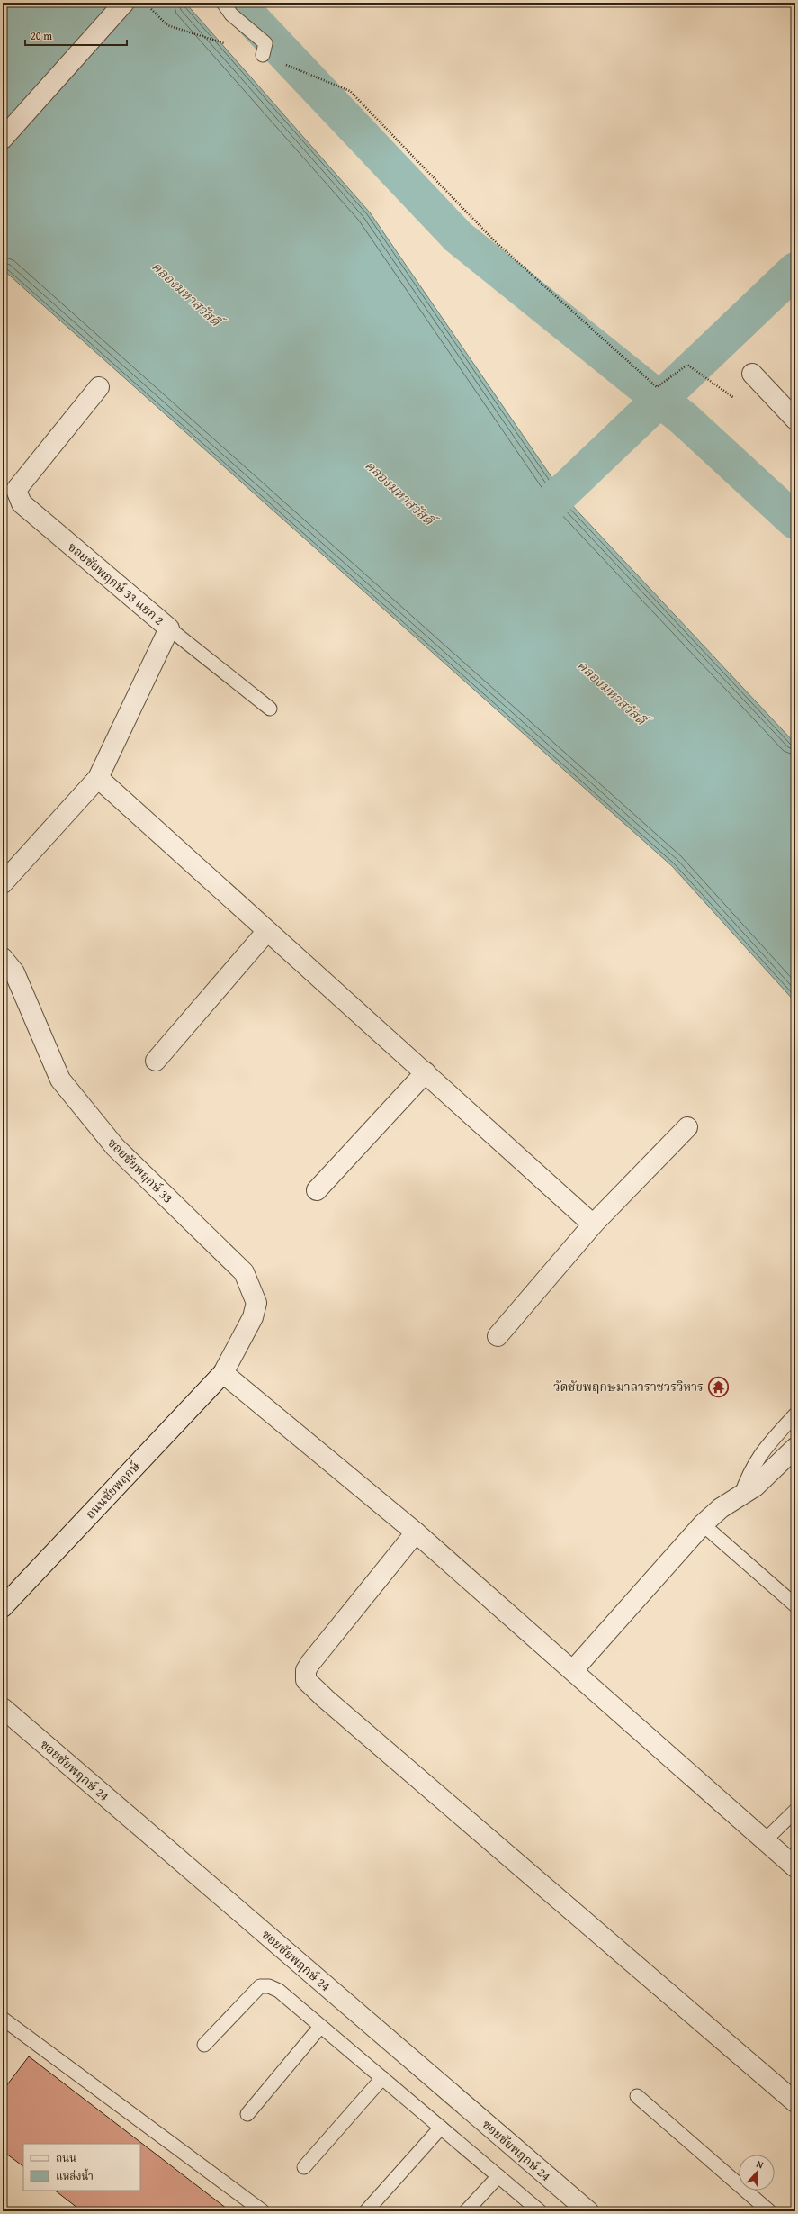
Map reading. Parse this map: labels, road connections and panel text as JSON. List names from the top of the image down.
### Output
{
  "streets": {
    "street": [
      "ซอยชัยพฤกษ์ 33 แยก 2",
      "ซอยชัยพฤกษ์ 33",
      "ถนนชัยพฤกษ์",
      "ซอยชัยพฤกษ์ 24"
    ]
  },
  "crossings": [
    ["ซอยชัยพฤกษ์ 33", "ถนนชัยพฤกษ์"]
  ],
  "water": ["คลองมหาสวัสดิ์"],
  "places": {
    "temple": ["วัดชัยพฤกษมาลาราชวรวิหาร"]
  },
  "legend": ["ถนน", "แหล่งน้ำ"],
  "scale_bar": "20 m",
  "north": "top"
}
